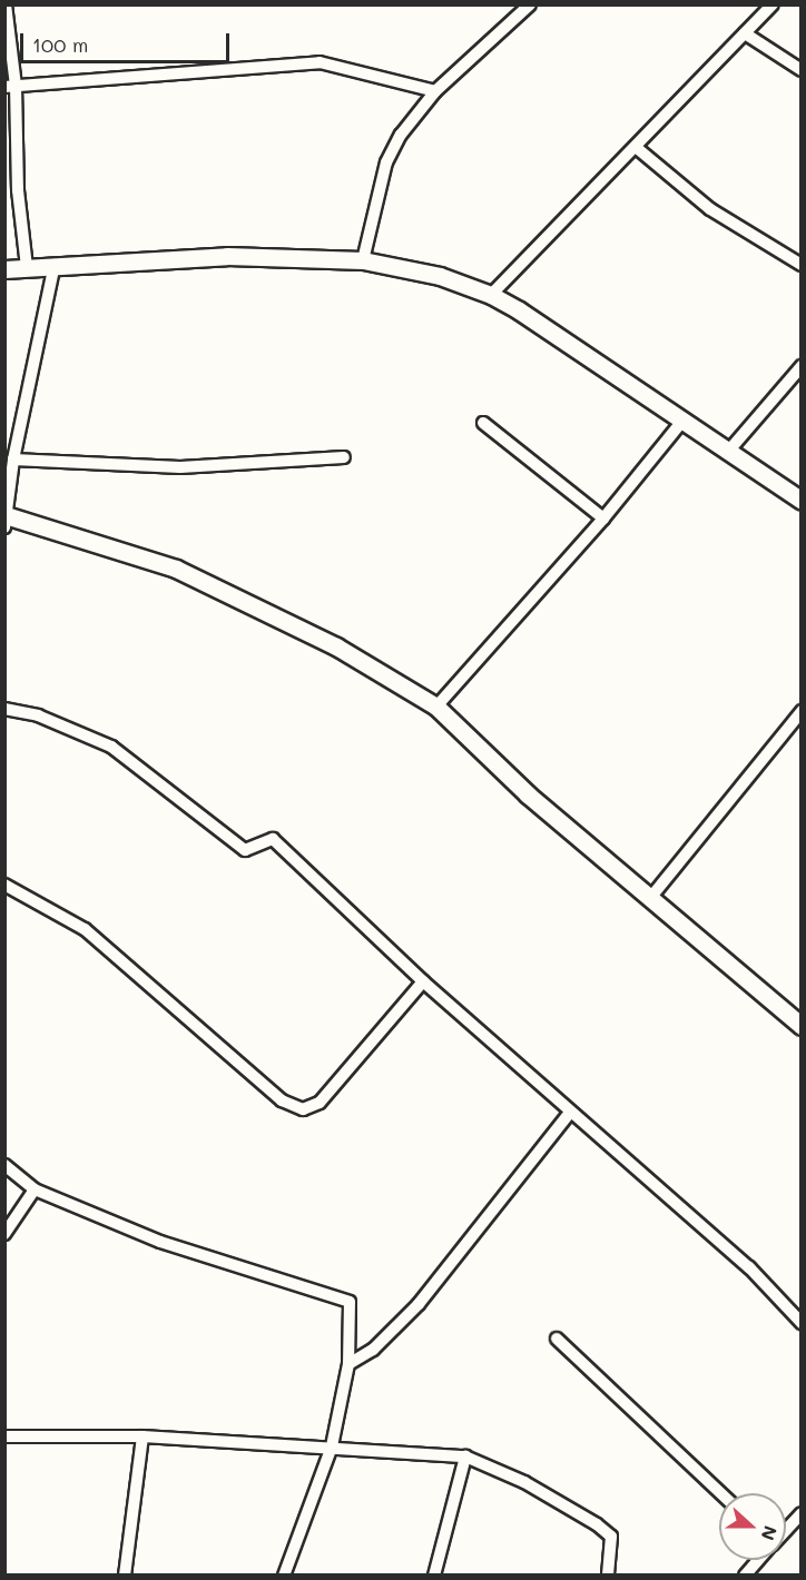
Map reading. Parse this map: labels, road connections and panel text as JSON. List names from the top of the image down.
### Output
{
  "scale_bar": "100 m",
  "north": "right"
}
